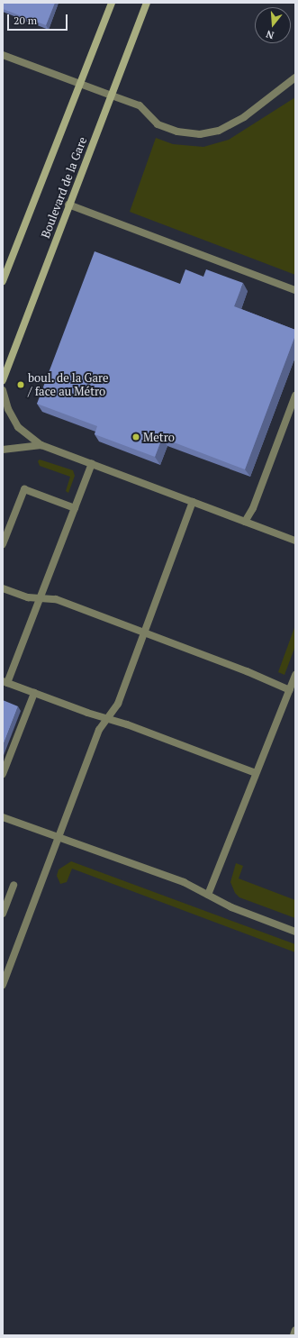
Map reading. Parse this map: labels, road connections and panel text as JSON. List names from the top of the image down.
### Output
{
  "streets": {
    "main road": ["Boulevard de la Gare"]
  },
  "places": ["boul. de la Gare / face au Métro", "Metro"],
  "scale_bar": "20 m",
  "north": "bottom"
}
